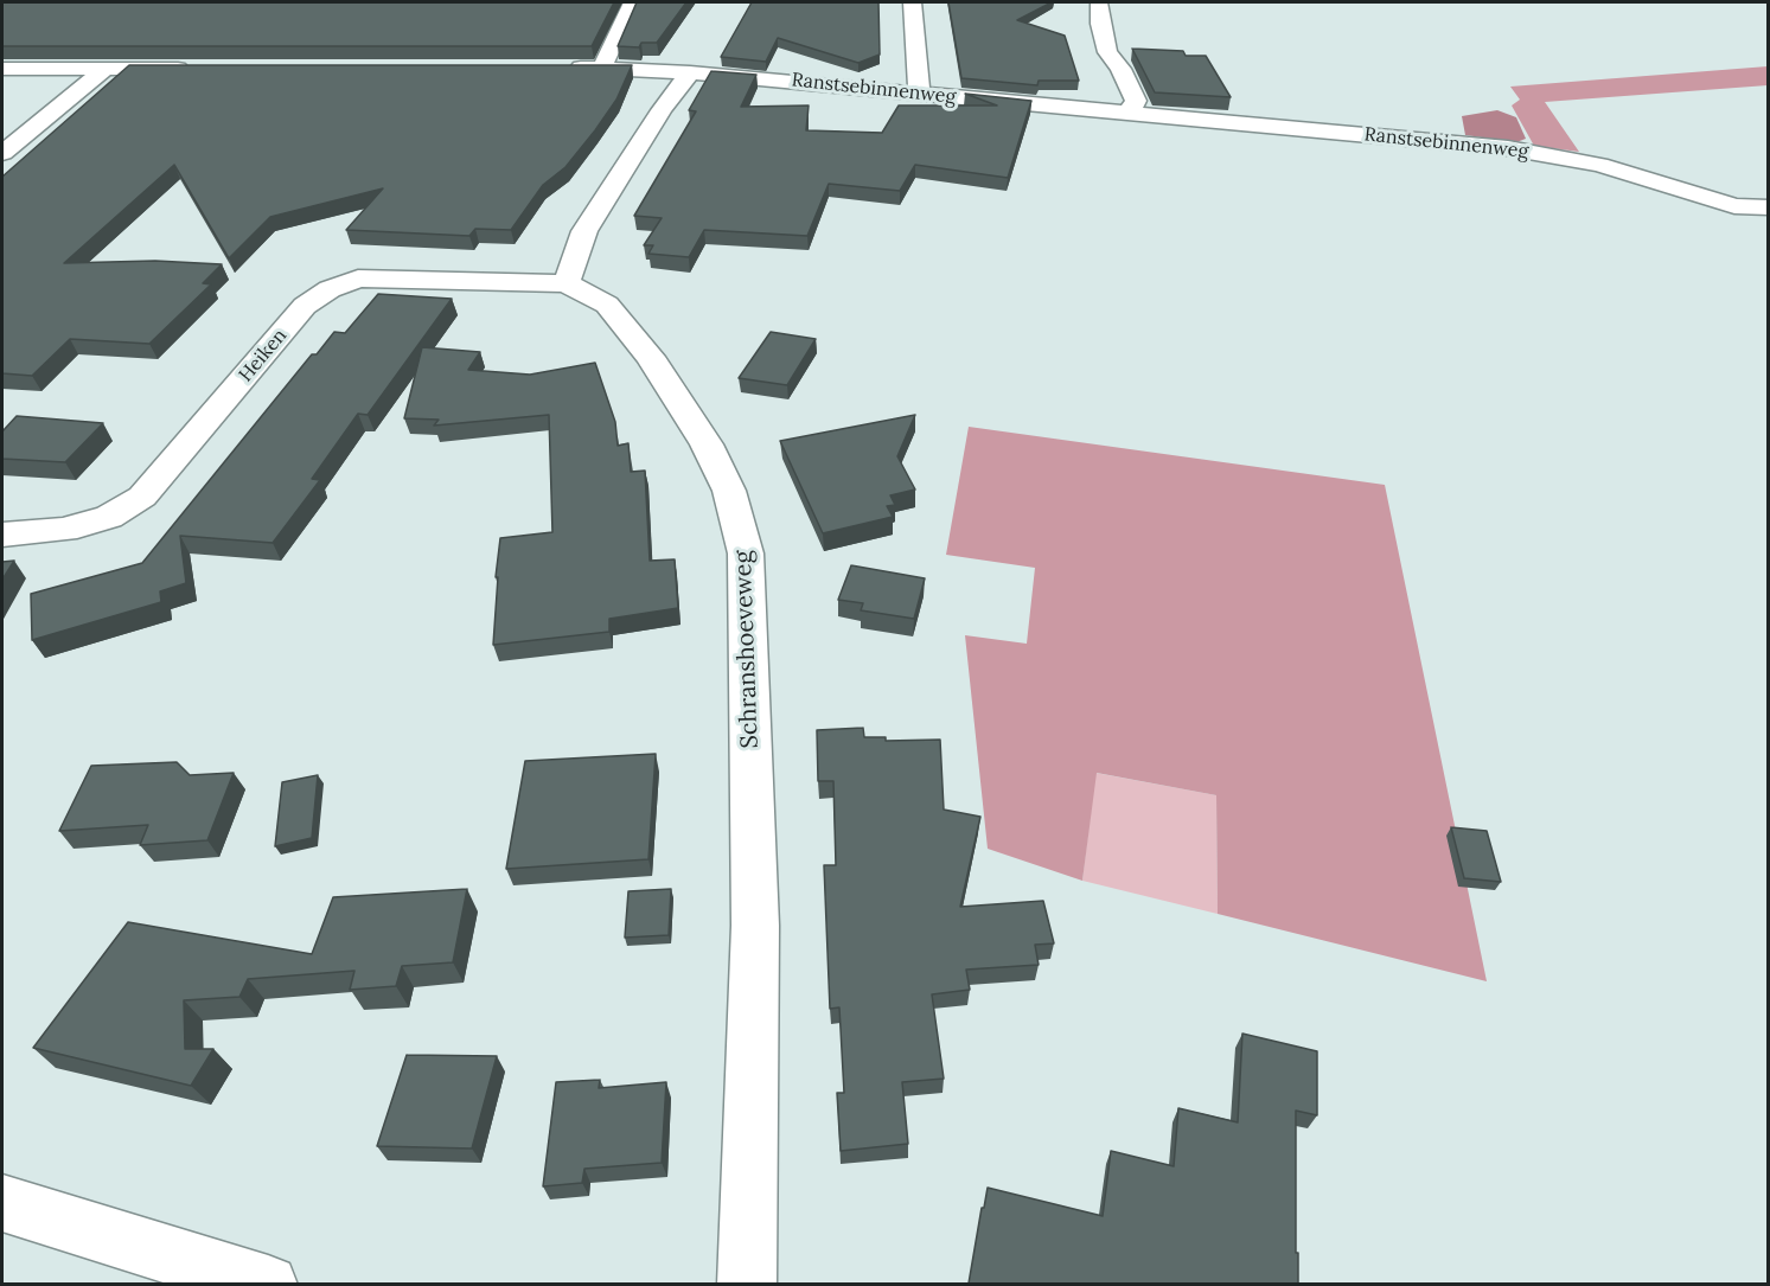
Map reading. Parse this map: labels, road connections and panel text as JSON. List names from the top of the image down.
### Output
{
  "streets": {
    "street": ["Ranstsebinnenweg", "Heiken", "Schranshoeveweg"]
  },
  "crossings": [
    ["Heiken", "Schranshoeveweg"]
  ]
}
